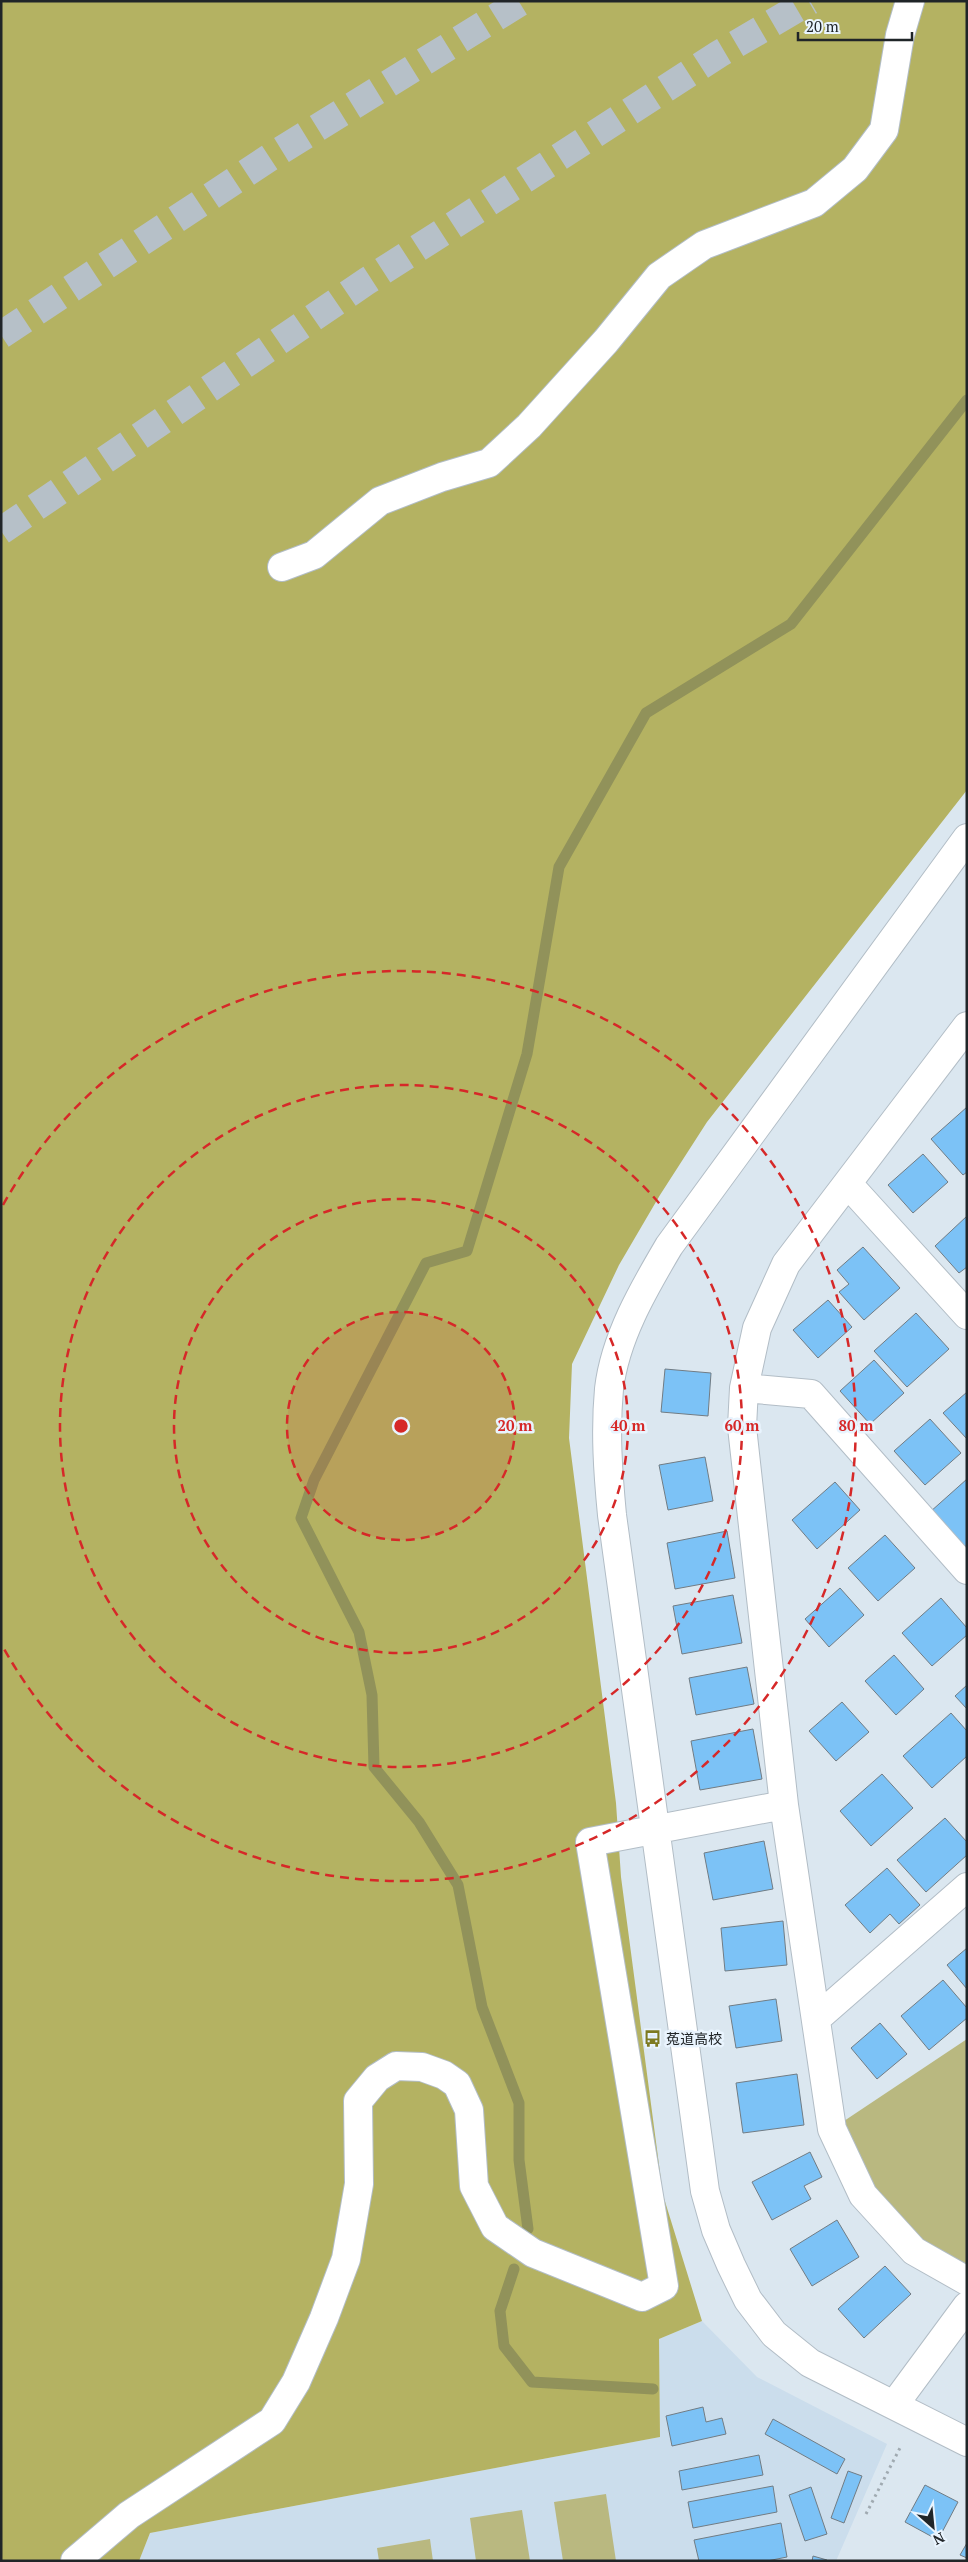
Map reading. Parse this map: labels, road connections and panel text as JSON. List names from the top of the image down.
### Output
{
  "places": {
    "bus stop": ["菟道高校"]
  },
  "scale_bar": "20 m",
  "north": "bottom right",
  "rings": [
    "20 m",
    "40 m",
    "60 m",
    "80 m"
  ]
}
